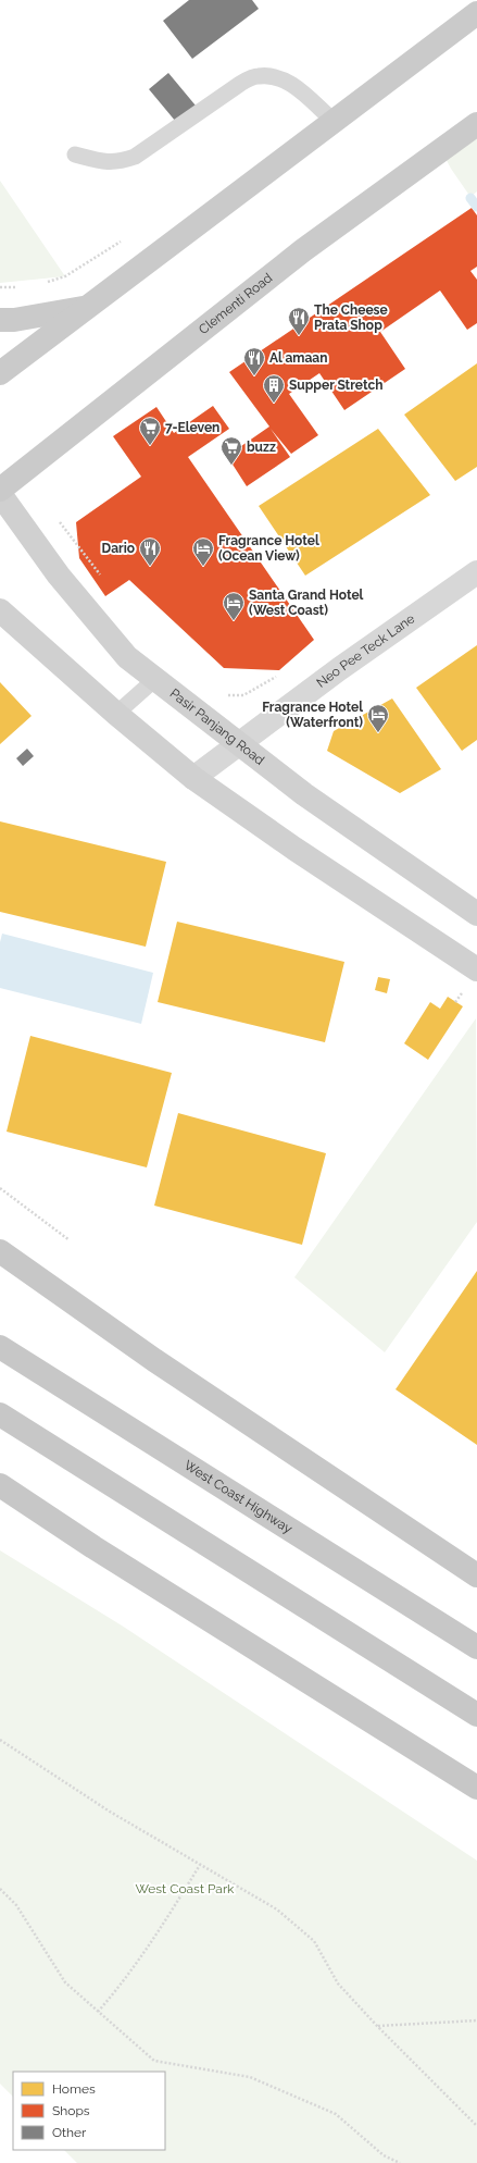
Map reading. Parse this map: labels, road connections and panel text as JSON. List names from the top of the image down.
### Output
{
  "streets": {
    "highway": ["West Coast Highway"],
    "main road": ["Clementi Road", "Pasir Panjang Road"],
    "street": ["Neo Pee Teck Lane"]
  },
  "crossings": [
    ["Neo Pee Teck Lane", "Pasir Panjang Road"]
  ],
  "parks": ["West Coast Park"],
  "places": {
    "restaurant": ["The Cheese Prata Shop", "Al amaan", "Dario"],
    "building": ["Supper Stretch"],
    "supermarket": ["7-Eleven", "buzz"],
    "hotel": ["Fragrance Hotel (Ocean View)", "Santa Grand Hotel (West Coast)", "Fragrance Hotel (Waterfront)"]
  },
  "legend": ["Homes", "Shops", "Other"]
}
